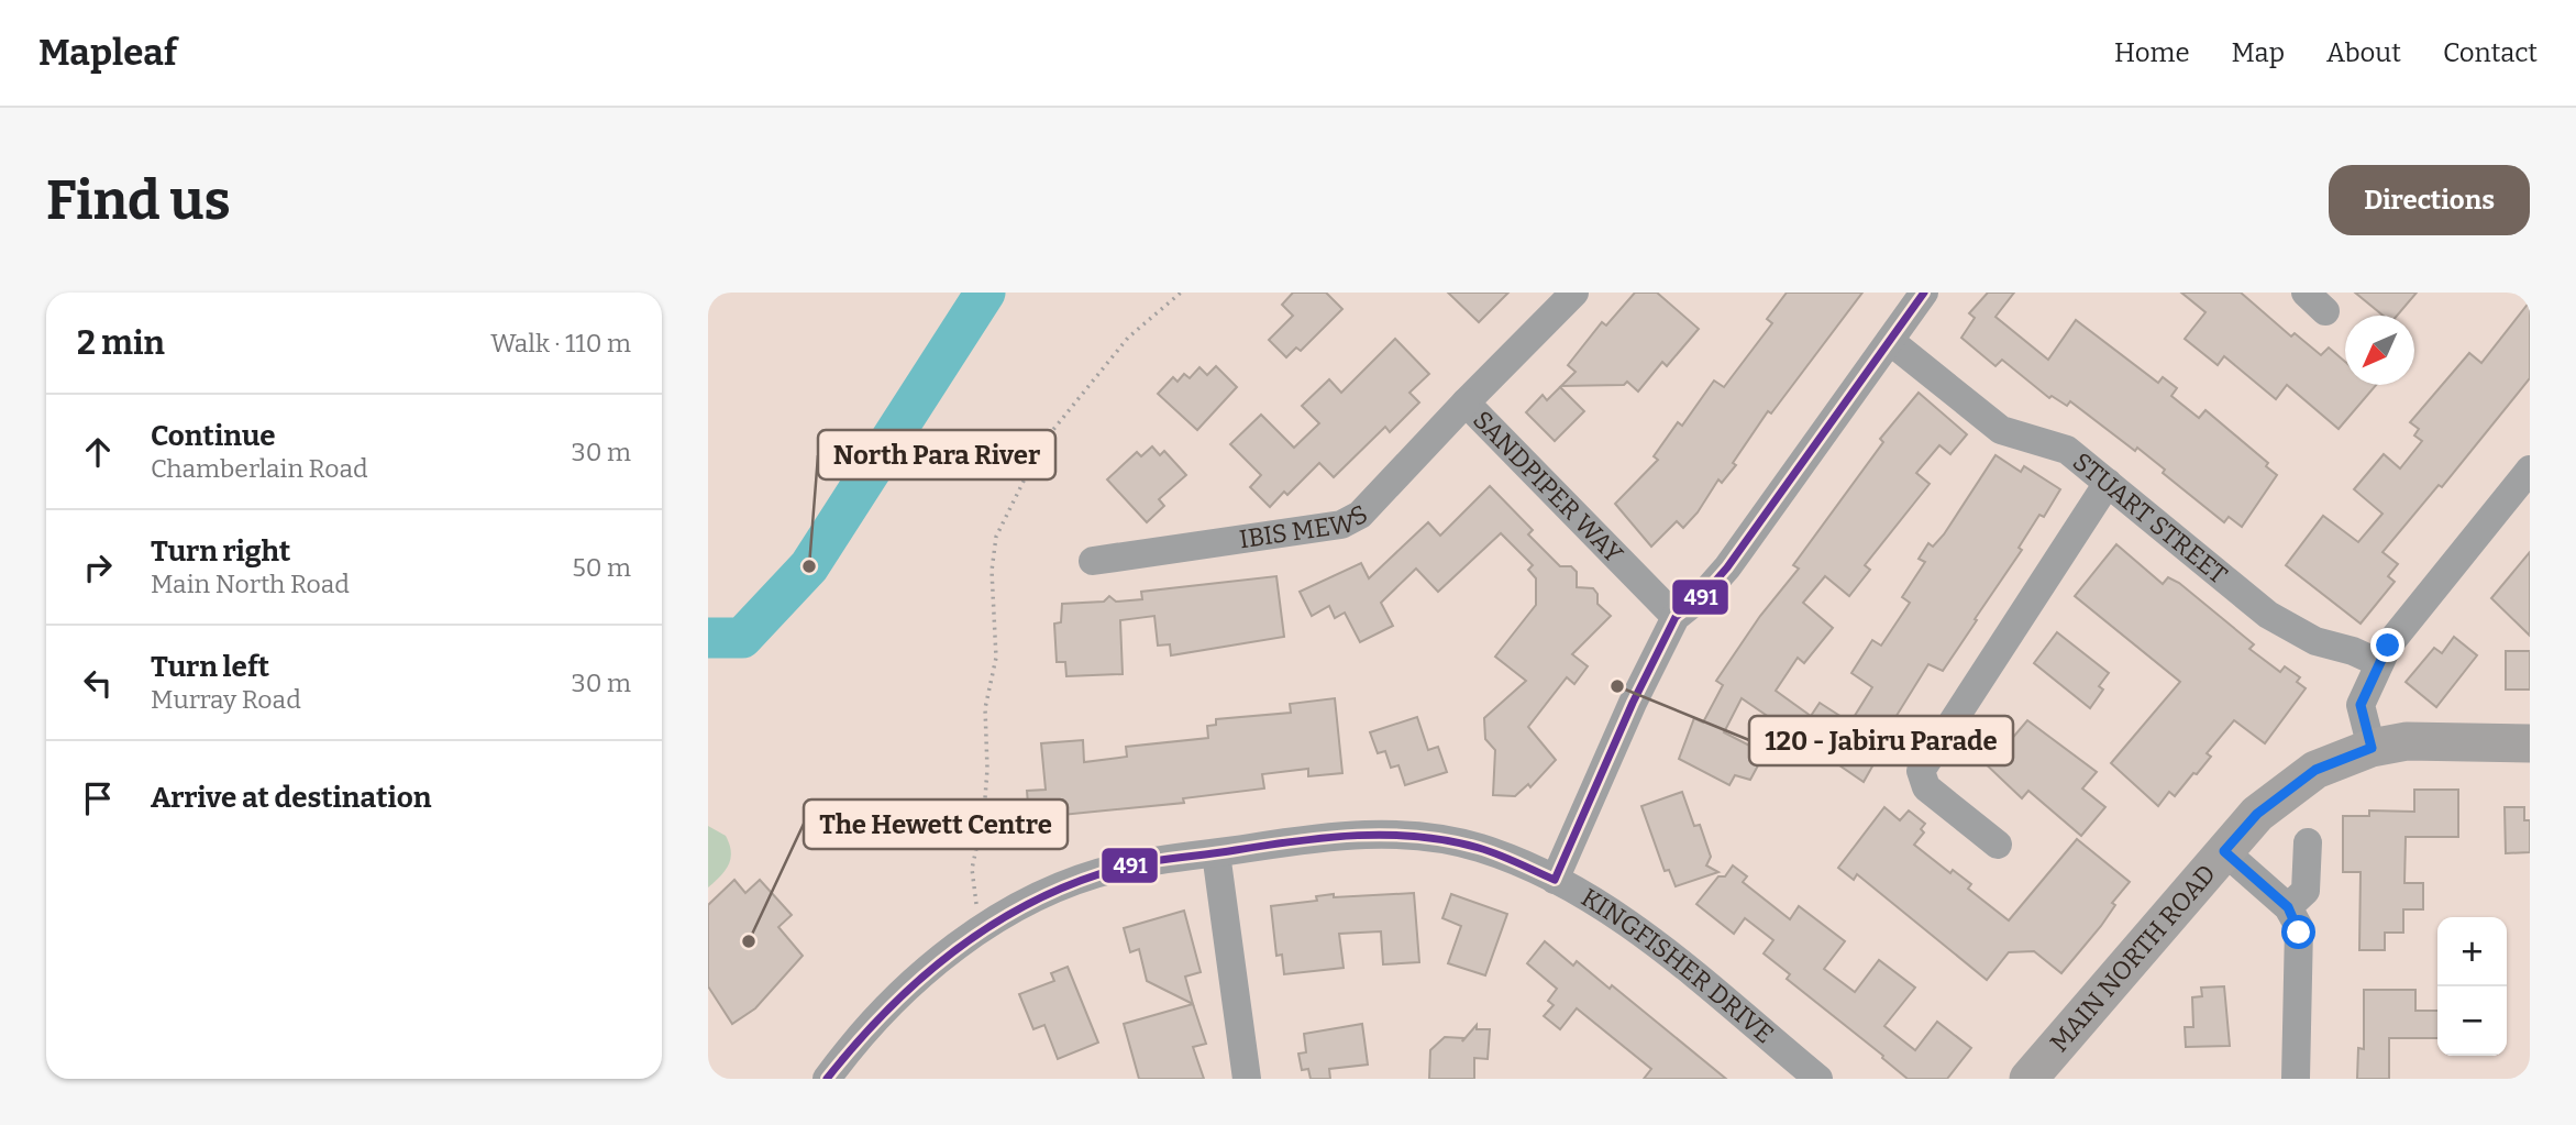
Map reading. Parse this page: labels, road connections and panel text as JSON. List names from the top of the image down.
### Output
{
  "streets": {
    "main road": ["MAIN NORTH ROAD"],
    "street": [
      "SANDPIPER WAY",
      "STUART STREET",
      "IBIS MEWS",
      "KINGFISHER DRIVE"
    ]
  },
  "crossings": [
    ["SANDPIPER WAY", "IBIS MEWS"]
  ],
  "places": ["North Para River", "120 - Jabiru Parade", "The Hewett Centre"],
  "lines": ["transit line 491"],
  "north": "bottom left",
  "page": {
    "header": "Mapleaf",
    "nav": [
      "Home",
      "Map",
      "About",
      "Contact"
    ],
    "buttons": "Directions",
    "title": "Find us",
    "heading": ["2 min", "Walk · 110 m"],
    "list": [
      ["Continue", "Chamberlain Road", "30 m"],
      ["Turn right", "Main North Road", "50 m"],
      ["Turn left", "Murray Road", "30 m"],
      "Arrive at destination"
    ],
    "map_buttons": ["+", "−"]
  }
}
